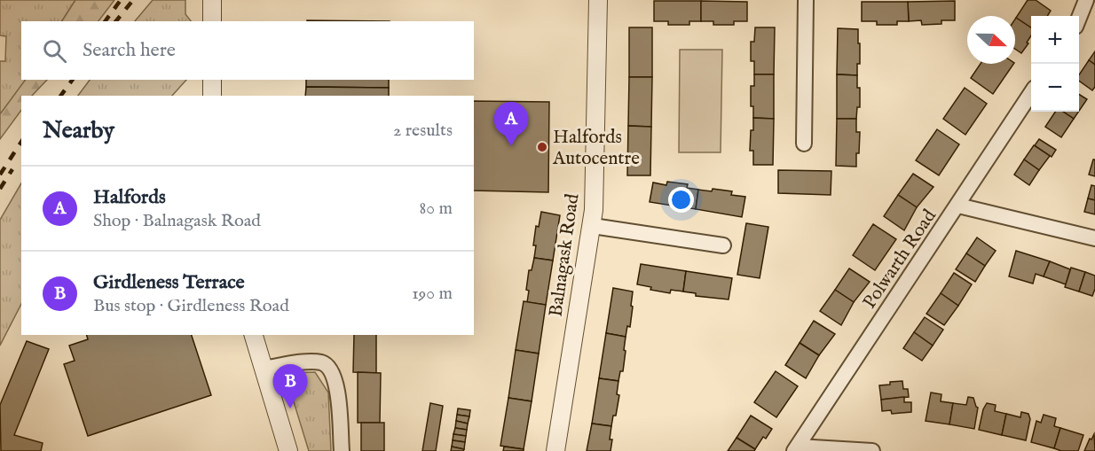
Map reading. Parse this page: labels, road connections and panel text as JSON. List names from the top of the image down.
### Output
{
  "streets": {
    "street": ["Balnagask Road", "Polwarth Road"]
  },
  "places": ["Halfords Autocentre"],
  "north": "right",
  "page": {
    "map_buttons": ["+", "−"],
    "search": "Search here",
    "heading": ["Nearby", "2 results"],
    "pins": ["A", "B"],
    "list": [
      {
        "mark": "A",
        "name": "Halfords",
        "note": "Shop · Balnagask Road",
        "value": "80 m"
      },
      {
        "mark": "B",
        "name": "Girdleness Terrace",
        "note": "Bus stop · Girdleness Road",
        "value": "190 m"
      }
    ]
  }
}
